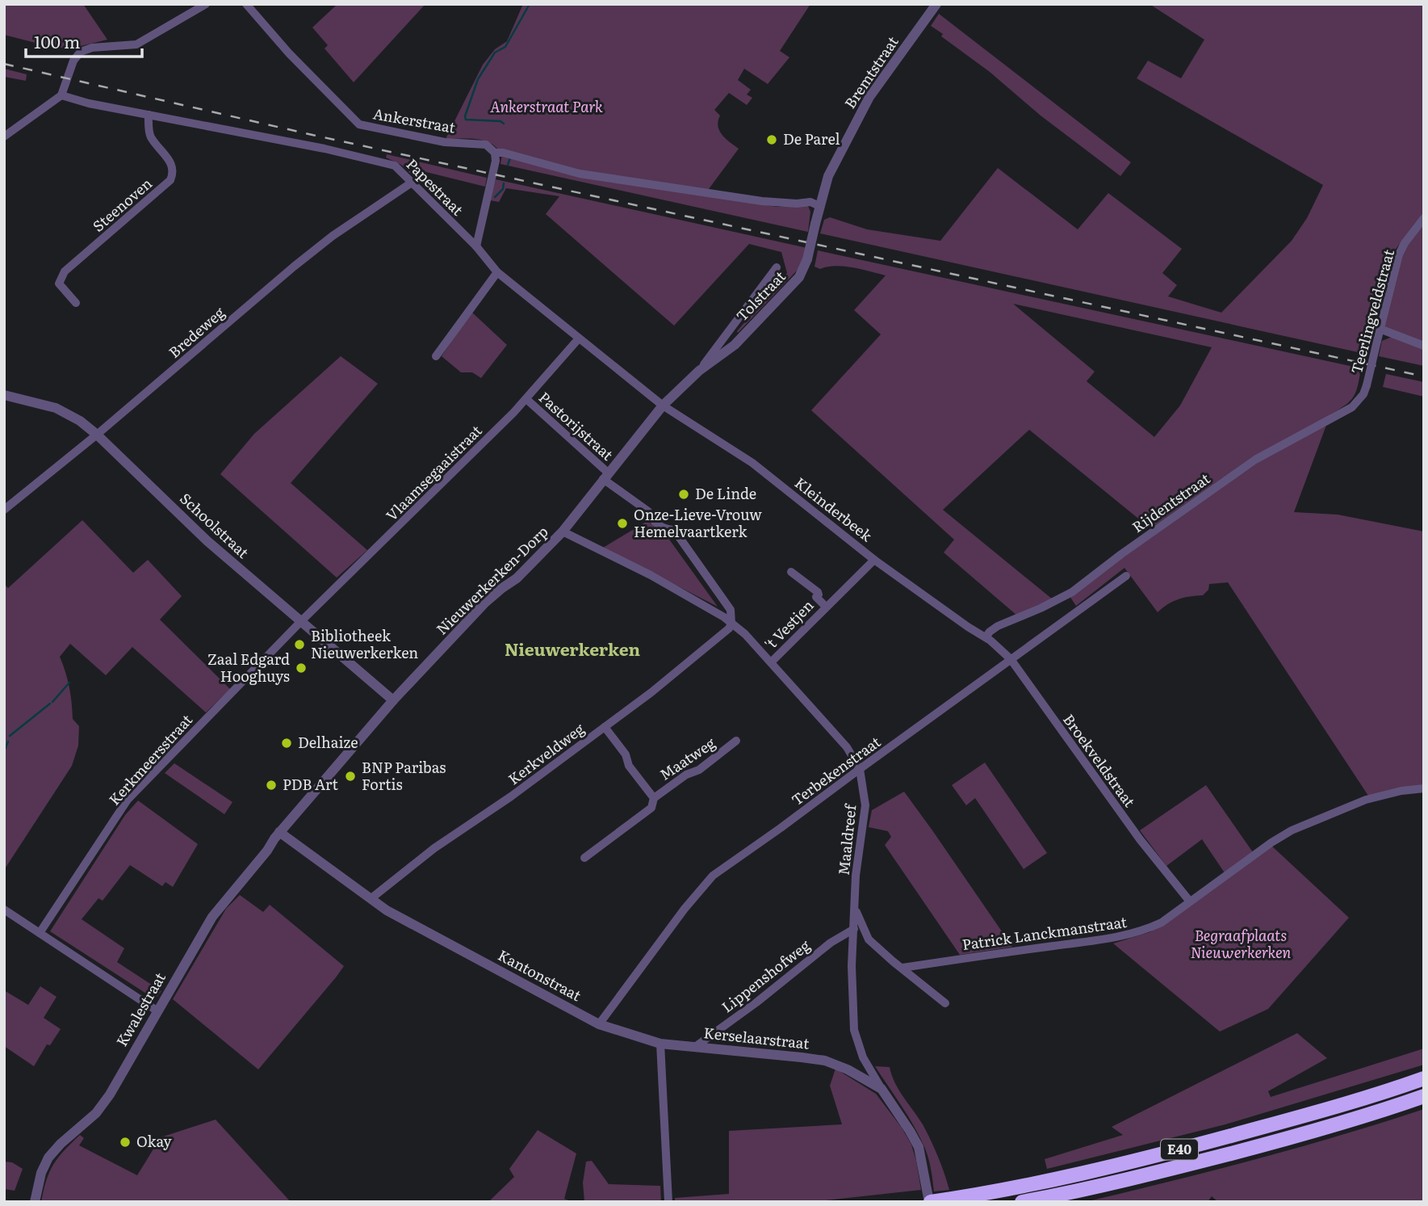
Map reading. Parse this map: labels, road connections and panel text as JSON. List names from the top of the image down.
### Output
{
  "streets": {
    "highway": ["E40"],
    "street": [
      "Bremtstraat",
      "Ankerstraat",
      "Papestraat",
      "Steenoven",
      "Tolstraat",
      "Teerlingveldstraat",
      "Bredeweg",
      "Pastorijstraat",
      "Vlaamsegaaistraat",
      "Rijdentstraat",
      "Kleinderbeek",
      "Schoolstraat",
      "Nieuwerkerken-Dorp",
      "'t Vestjen",
      "Kerkveldweg",
      "Maatweg",
      "Kerkmeersstraat",
      "Broekveldstraat",
      "Terbekenstraat",
      "Maaldreef",
      "Patrick Lanckmanstraat",
      "Kantonstraat",
      "Lippenshofweg",
      "Kwalestraat",
      "Kerselaarstraat"
    ]
  },
  "crossings": [
    ["Bremtstraat", "Ankerstraat"],
    ["Bremtstraat", "Tolstraat"],
    ["Papestraat", "Steenoven"],
    ["Papestraat", "Tolstraat"],
    ["Papestraat", "Bredeweg"],
    ["Papestraat", "Vlaamsegaaistraat"],
    ["Papestraat", "Kleinderbeek"],
    ["Tolstraat", "Pastorijstraat"],
    ["Tolstraat", "Kleinderbeek"],
    ["Tolstraat", "Nieuwerkerken-Dorp"],
    ["Teerlingveldstraat", "Rijdentstraat"],
    ["Bredeweg", "Schoolstraat"],
    ["Pastorijstraat", "Vlaamsegaaistraat"],
    ["Pastorijstraat", "Nieuwerkerken-Dorp"],
    ["Vlaamsegaaistraat", "Schoolstraat"],
    ["Vlaamsegaaistraat", "Kerkmeersstraat"],
    ["Rijdentstraat", "Kleinderbeek"],
    ["Rijdentstraat", "Broekveldstraat"],
    ["Kleinderbeek", "'t Vestjen"],
    ["Kleinderbeek", "Broekveldstraat"],
    ["Schoolstraat", "Nieuwerkerken-Dorp"],
    ["Schoolstraat", "Kerkmeersstraat"],
    ["Nieuwerkerken-Dorp", "Maaldreef"],
    ["Nieuwerkerken-Dorp", "Kantonstraat"],
    ["Nieuwerkerken-Dorp", "Kwalestraat"],
    ["'t Vestjen", "Maaldreef"],
    ["Kerkveldweg", "Maatweg"],
    ["Kerkveldweg", "Maaldreef"],
    ["Kerkveldweg", "Kantonstraat"],
    ["Broekveldstraat", "Terbekenstraat"],
    ["Broekveldstraat", "Patrick Lanckmanstraat"],
    ["Terbekenstraat", "Maaldreef"],
    ["Terbekenstraat", "Kantonstraat"],
    ["Maaldreef", "Patrick Lanckmanstraat"],
    ["Kantonstraat", "Kwalestraat"],
    ["Kantonstraat", "Kerselaarstraat"],
    ["Lippenshofweg", "Kerselaarstraat"]
  ],
  "districts": ["Nieuwerkerken"],
  "parks": ["Ankerstraat Park", "Begraafplaats Nieuwerkerken"],
  "places": [
    "De Parel",
    "De Linde",
    "Onze-Lieve-Vrouw Hemelvaartkerk",
    "Bibliotheek Nieuwerkerken",
    "Zaal Edgard Hooghuys",
    "Delhaize",
    "BNP Paribas Fortis",
    "PDB Art",
    "Okay"
  ],
  "scale_bar": "100 m"
}
